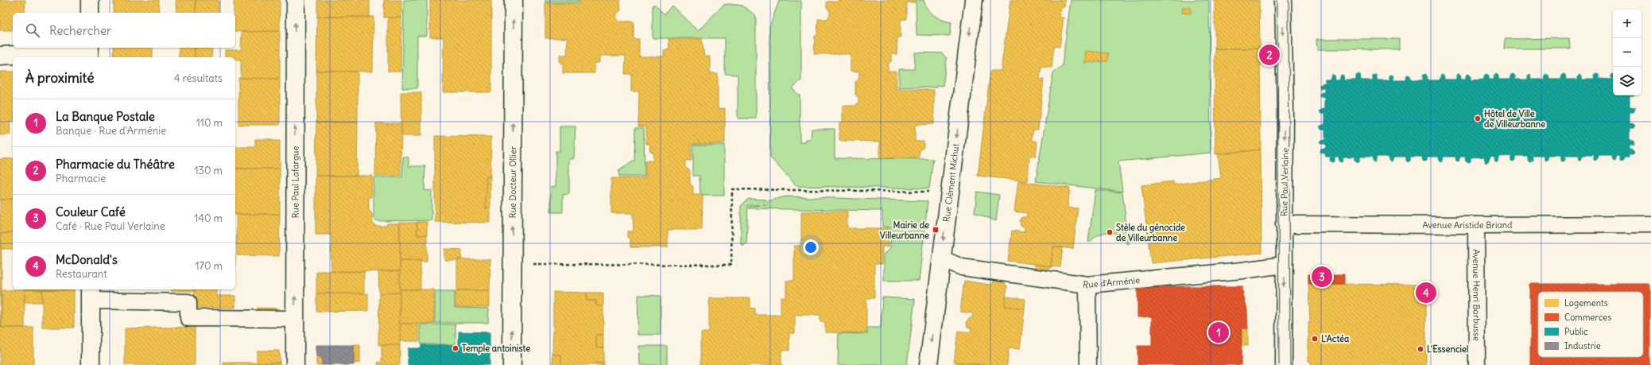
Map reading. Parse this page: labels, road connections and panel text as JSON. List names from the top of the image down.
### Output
{
  "streets": {
    "street": [
      "Rue Docteur Ollier",
      "Rue Clément Michut",
      "Rue Paul Verlaine",
      "Rue Paul Lafargue",
      "Avenue Aristide Briand",
      "Rue d'Arménie",
      "Avenue Henri Barbusse"
    ]
  },
  "crossings": [
    ["Rue Clément Michut", "Rue d'Arménie"],
    ["Rue Paul Verlaine", "Avenue Aristide Briand"],
    ["Rue Paul Verlaine", "Rue d'Arménie"],
    ["Avenue Aristide Briand", "Avenue Henri Barbusse"]
  ],
  "one_way": [
    "Rue Docteur Ollier",
    "Rue Clément Michut",
    "Rue Paul Verlaine",
    "Rue Paul Lafargue"
  ],
  "places": {
    "other": [
      "Hôtel de Ville de Villeurbanne",
      "Stèle du génocide de Villeurbanne",
      "L'Actéa",
      "Temple antoiniste",
      "L'Essenciel"
    ],
    "transit": ["Mairie de Villeurbanne"]
  },
  "legend": [
    "Logements",
    "Commerces",
    "Public",
    "Industrie"
  ],
  "page": {
    "map_buttons": ["+", "−"],
    "search": "Rechercher",
    "pins": [
      "2",
      "3",
      "4",
      "1"
    ],
    "heading": ["À proximité", "4 résultats"],
    "list": [
      {
        "mark": "1",
        "name": "La Banque Postale",
        "note": "Banque · Rue d'Arménie",
        "value": "110 m"
      },
      {
        "mark": "2",
        "name": "Pharmacie du Théâtre",
        "note": "Pharmacie",
        "value": "130 m"
      },
      {
        "mark": "3",
        "name": "Couleur Café",
        "note": "Café · Rue Paul Verlaine",
        "value": "140 m"
      },
      {
        "mark": "4",
        "name": "McDonald's",
        "note": "Restaurant",
        "value": "170 m"
      }
    ]
  }
}
